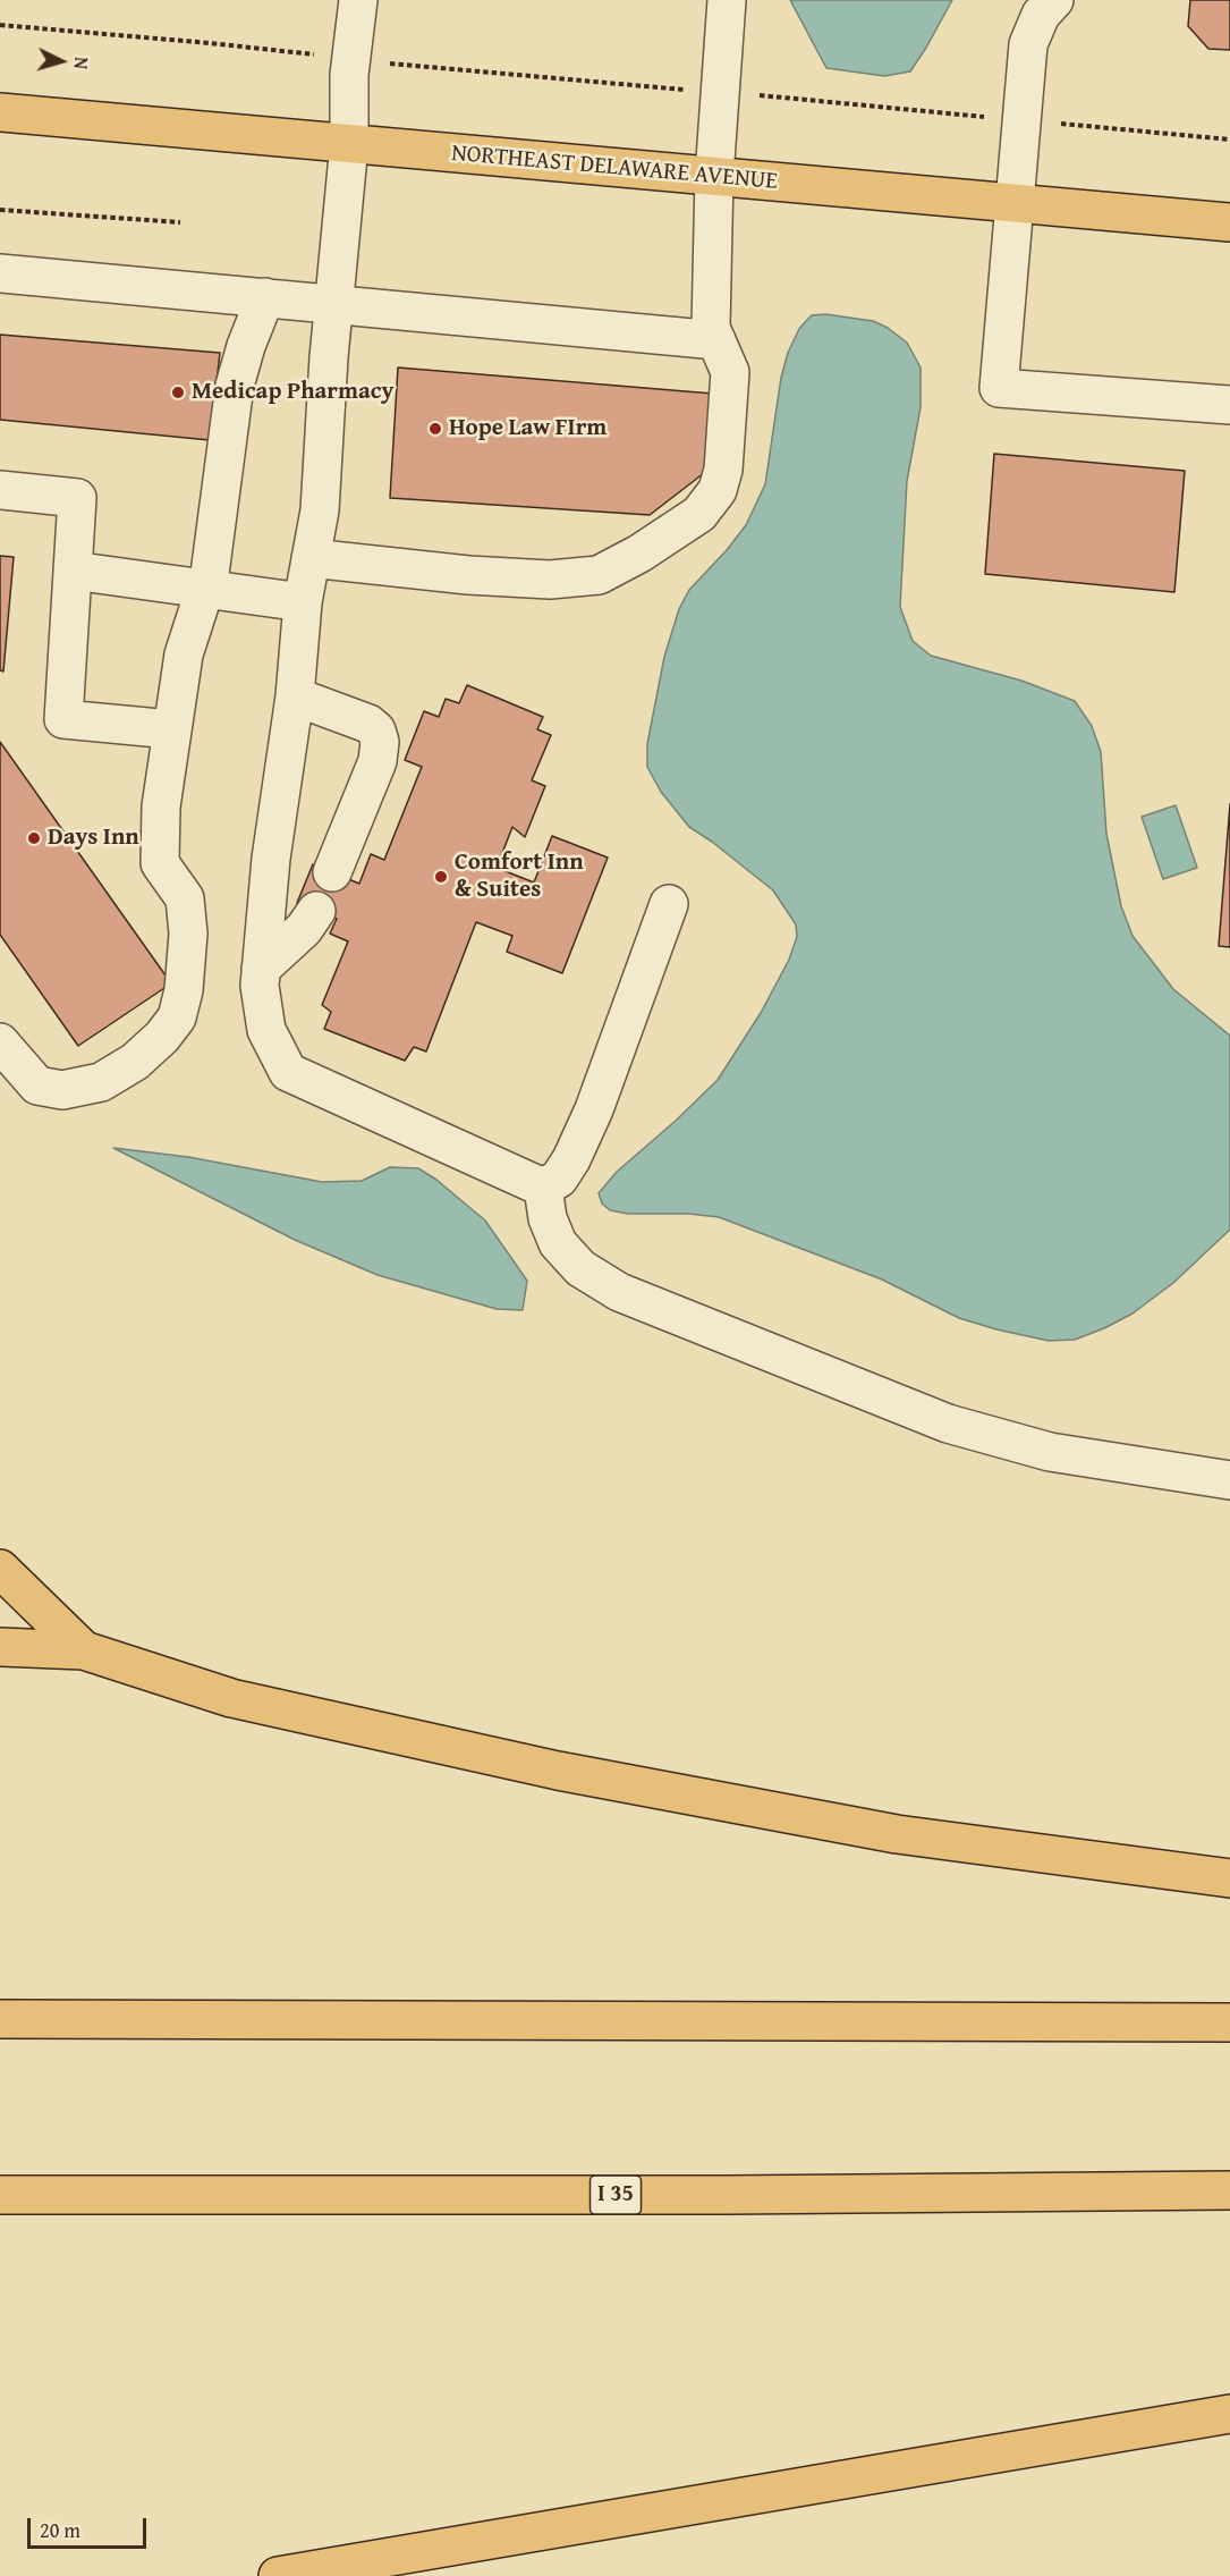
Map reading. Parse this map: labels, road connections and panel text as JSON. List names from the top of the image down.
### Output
{
  "streets": {
    "main road": ["NORTHEAST DELAWARE AVENUE", "I 35"]
  },
  "places": [
    "Medicap Pharmacy",
    "Hope Law FIrm",
    "Days Inn",
    "Comfort Inn & Suites"
  ],
  "scale_bar": "20 m",
  "north": "right"
}
